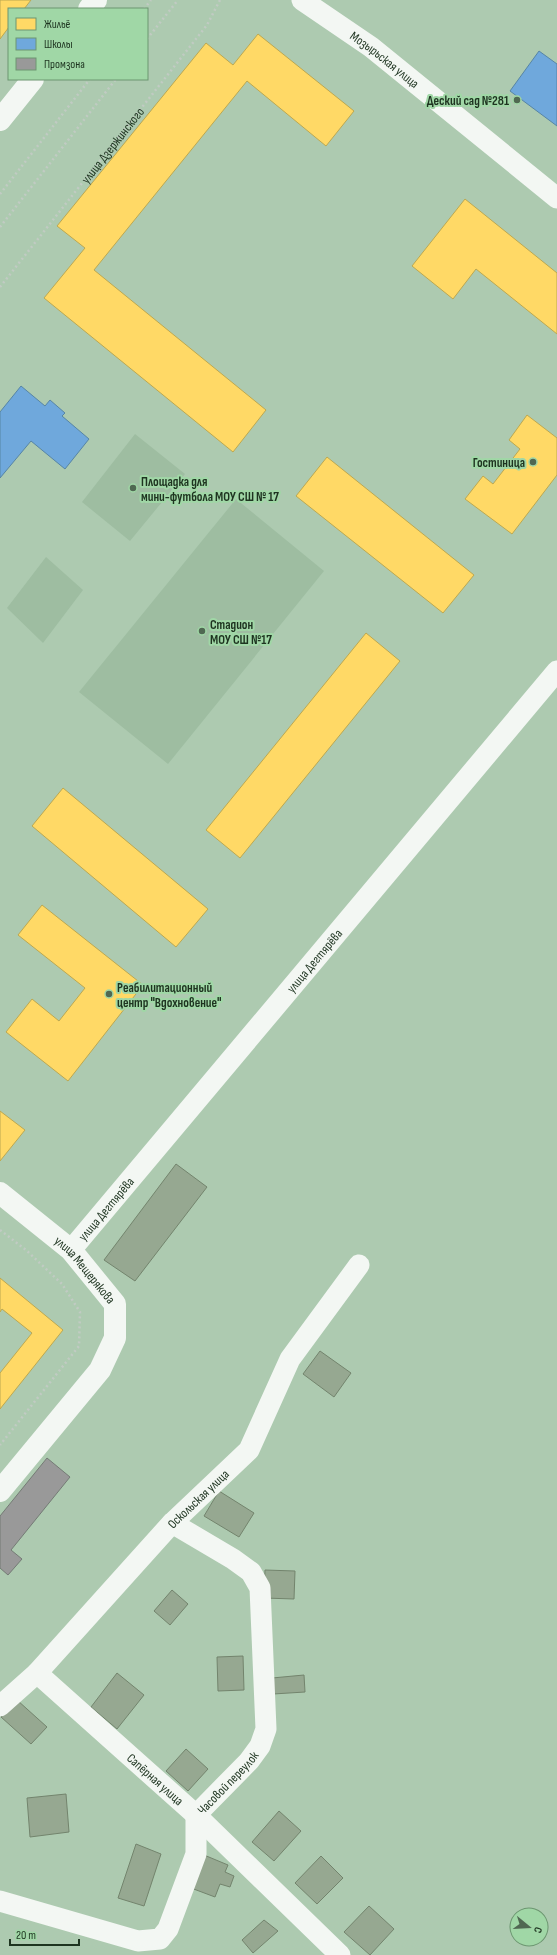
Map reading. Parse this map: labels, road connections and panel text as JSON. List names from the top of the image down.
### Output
{
  "streets": {
    "street": [
      "Мозырьская улица",
      "улица Дегтярёва",
      "улица Мещерякова",
      "Оскольская улица",
      "Сапёрная улица",
      "Часовой переулок"
    ],
    "path": ["улица Дзержинского"]
  },
  "crossings": [
    ["улица Дегтярёва", "улица Мещерякова"],
    ["Оскольская улица", "Сапёрная улица"],
    ["Оскольская улица", "Часовой переулок"],
    ["Сапёрная улица", "Часовой переулок"]
  ],
  "places": [
    "Деский сад №281",
    "Гостиница",
    "Площадка для мини-футбола МОУ СШ № 17",
    "Стадион МОУ СШ №17",
    "Реабилитационный центр \"Вдохновение\""
  ],
  "legend": ["Жильё", "Школы", "Промзона"],
  "scale_bar": "20 m",
  "north": "right"
}
